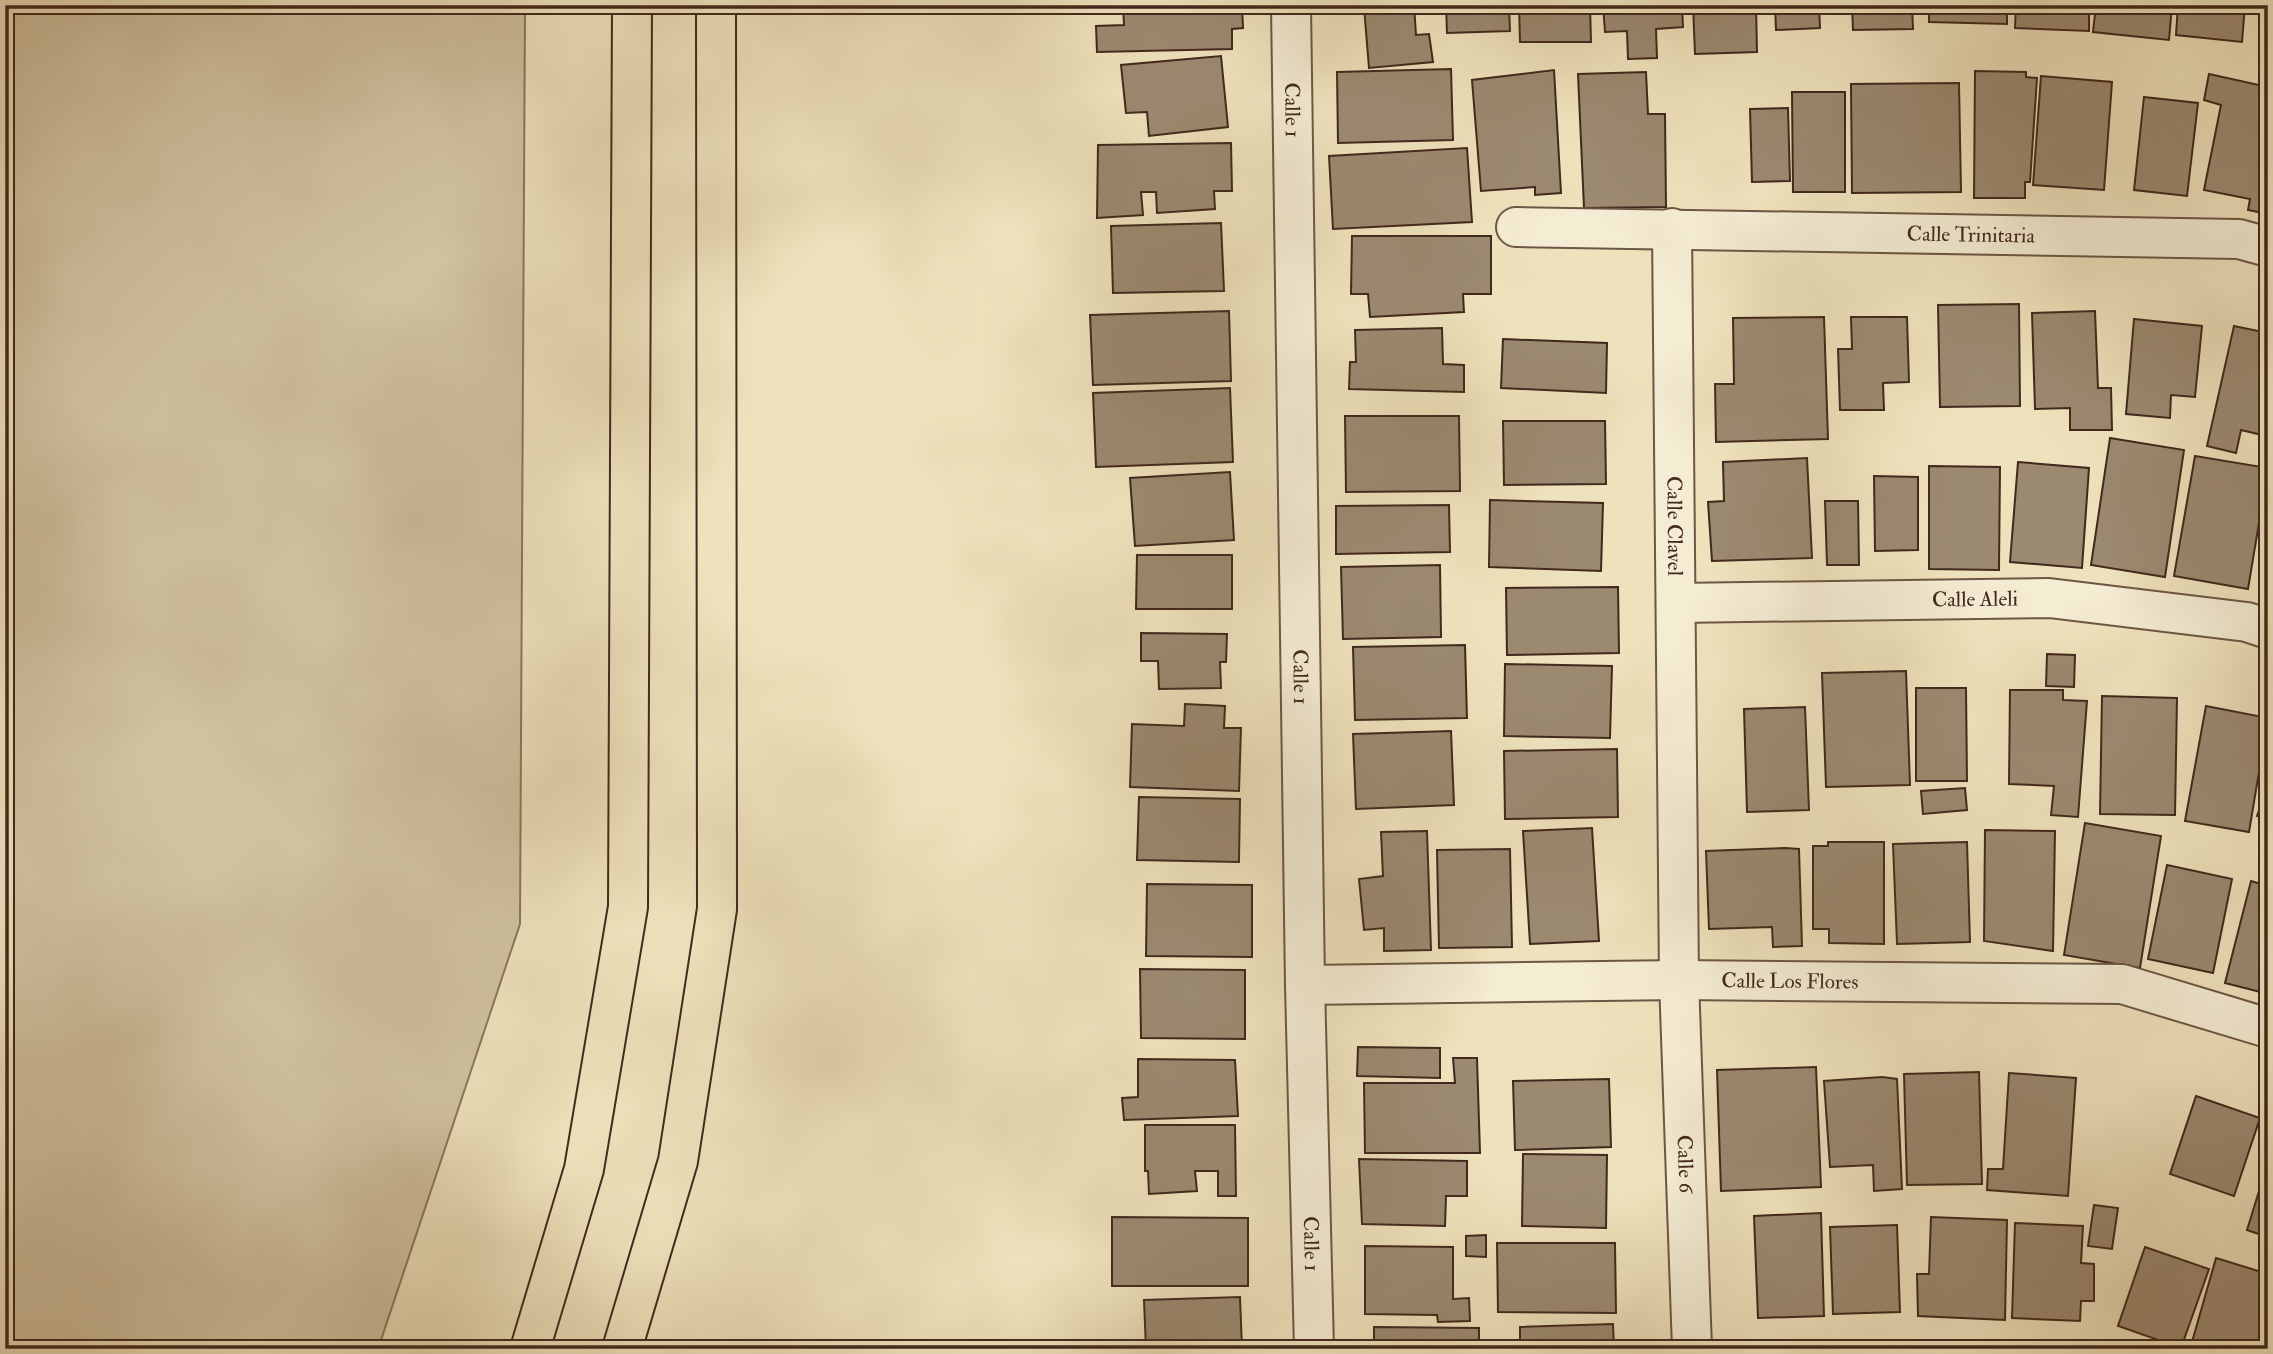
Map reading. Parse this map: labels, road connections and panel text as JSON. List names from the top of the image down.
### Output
{
  "streets": {
    "street": [
      "Calle 1",
      "Calle Trinitaria",
      "Calle Clavel",
      "Calle Aleli",
      "Calle Los Flores",
      "Calle 6"
    ]
  },
  "crossings": [
    ["Calle 1", "Calle Los Flores"],
    ["Calle Trinitaria", "Calle Clavel"],
    ["Calle Clavel", "Calle Aleli"],
    ["Calle Clavel", "Calle Los Flores"],
    ["Calle Clavel", "Calle 6"],
    ["Calle Los Flores", "Calle 6"]
  ]
}
